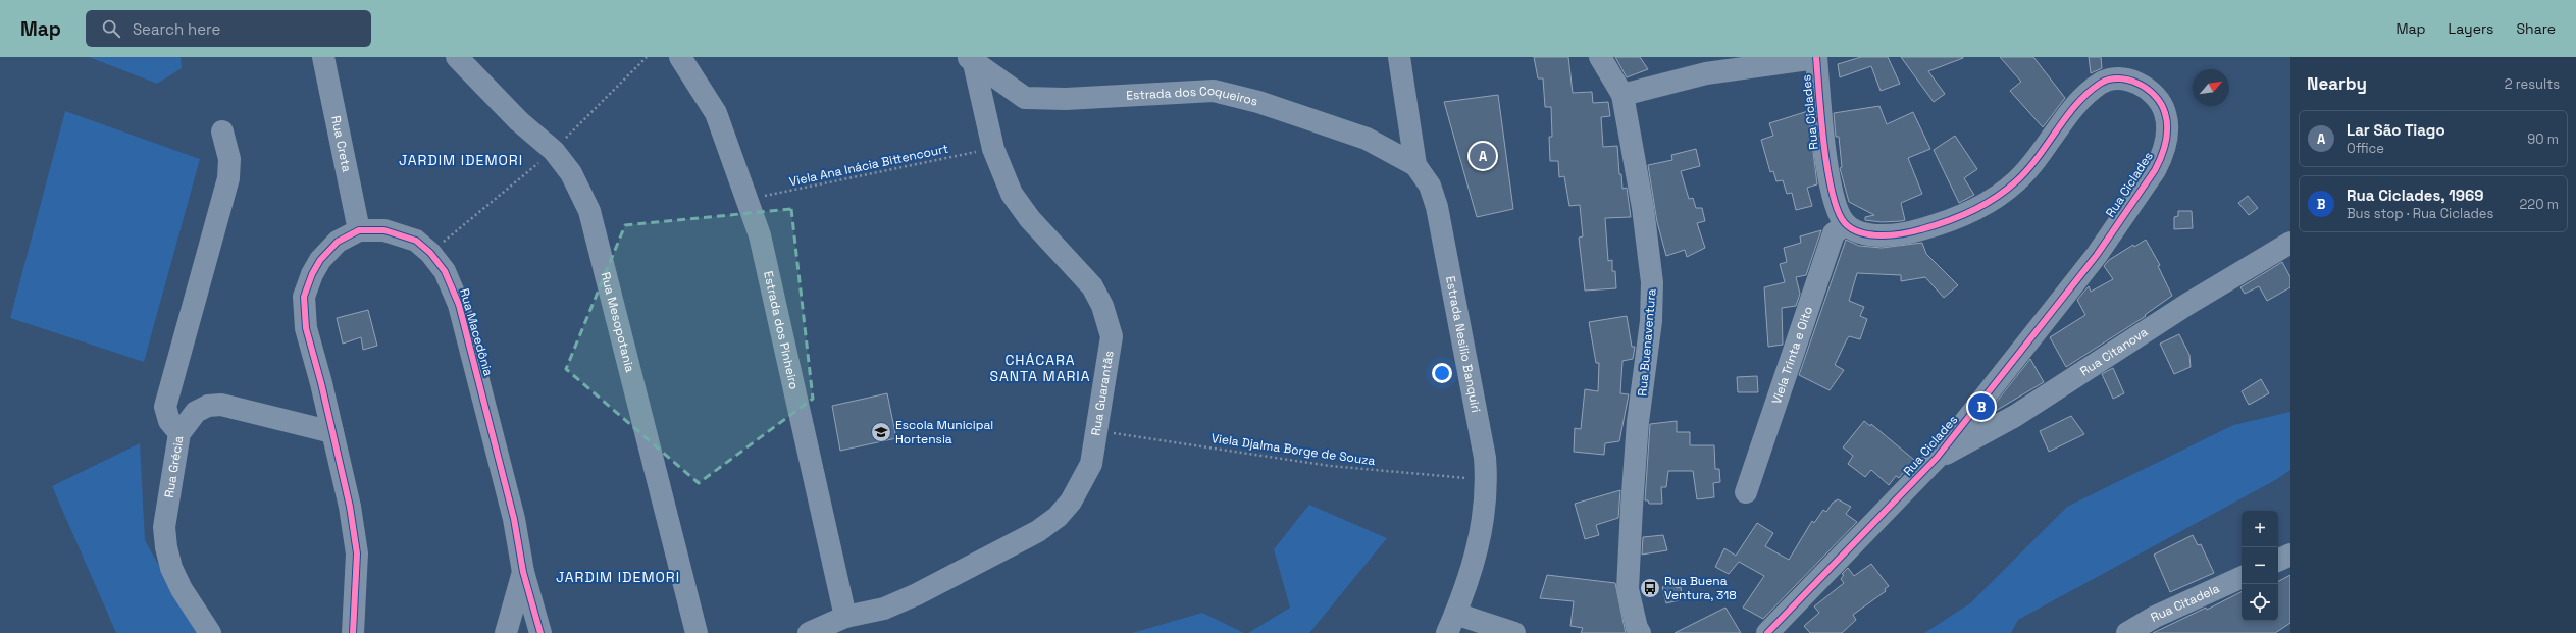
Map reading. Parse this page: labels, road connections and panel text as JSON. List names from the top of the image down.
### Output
{
  "streets": {
    "street": [
      "Estrada dos Coqueiros",
      "Rua Ciclades",
      "Rua Creta",
      "Rua Mesopotania",
      "Estrada dos Pinheiro",
      "Rua Macedônia",
      "Rua Buenaventura",
      "Estrada Nesilio Banquiri",
      "Rua Citanova",
      "Viela Trinta e Oito",
      "Rua Guarantãs",
      "Rua Grécia",
      "Rua Citadela"
    ],
    "path": ["Viela Ana Inácia Bittencourt", "Viela Djalma Borge de Souza"]
  },
  "crossings": [
    ["Estrada dos Coqueiros", "Estrada Nesilio Banquiri"],
    ["Estrada dos Coqueiros", "Rua Guarantãs"],
    ["Rua Ciclades", "Rua Citanova"],
    ["Rua Ciclades", "Viela Trinta e Oito"],
    ["Rua Creta", "Rua Macedônia"],
    ["Viela Ana Inácia Bittencourt", "Estrada dos Pinheiro"],
    ["Viela Ana Inácia Bittencourt", "Rua Guarantãs"],
    ["Estrada dos Pinheiro", "Rua Guarantãs"],
    ["Rua Macedônia", "Rua Grécia"],
    ["Estrada Nesilio Banquiri", "Viela Djalma Borge de Souza"],
    ["Rua Guarantãs", "Viela Djalma Borge de Souza"]
  ],
  "districts": ["JARDIM IDEMORI", "CHÁCARA SANTA MARIA", "JARDIM IDEMORI"],
  "places": {
    "school or university": ["Escola Municipal Hortensia"],
    "bus stop": ["Rua Buena Ventura, 318"]
  },
  "north": "top right",
  "page": {
    "header": "Map",
    "search": "Search here",
    "nav": ["Map", "Layers", "Share"],
    "heading": ["Nearby", "2 results"],
    "list": [
      {
        "mark": "A",
        "name": "Lar São Tiago",
        "note": "Office",
        "value": "90 m"
      },
      {
        "mark": "B",
        "name": "Rua Ciclades, 1969",
        "note": "Bus stop · Rua Ciclades",
        "value": "220 m"
      }
    ],
    "pins": ["A", "B"],
    "map_buttons": ["+", "−"]
  }
}
